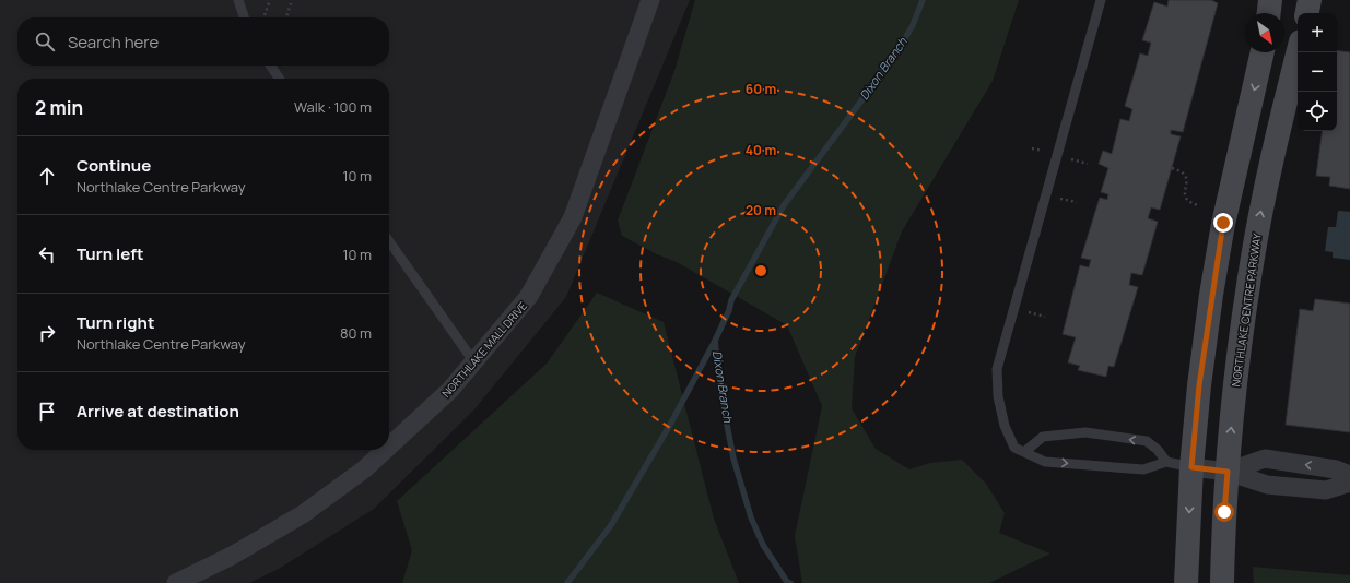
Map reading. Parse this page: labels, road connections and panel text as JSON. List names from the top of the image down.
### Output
{
  "streets": {
    "main road": ["NORTHLAKE CENTRE PARKWAY"],
    "street": ["NORTHLAKE MALL DRIVE"]
  },
  "water": ["Dixon Branch"],
  "north": "bottom right",
  "page": {
    "map_buttons": ["+", "−"],
    "search": "Search here",
    "heading": ["2 min", "Walk · 100 m"],
    "list": [
      ["Continue", "Northlake Centre Parkway", "10 m"],
      ["Turn left", "10 m"],
      ["Turn right", "Northlake Centre Parkway", "80 m"],
      "Arrive at destination"
    ]
  },
  "rings": ["60 m", "40 m", "20 m"]
}
